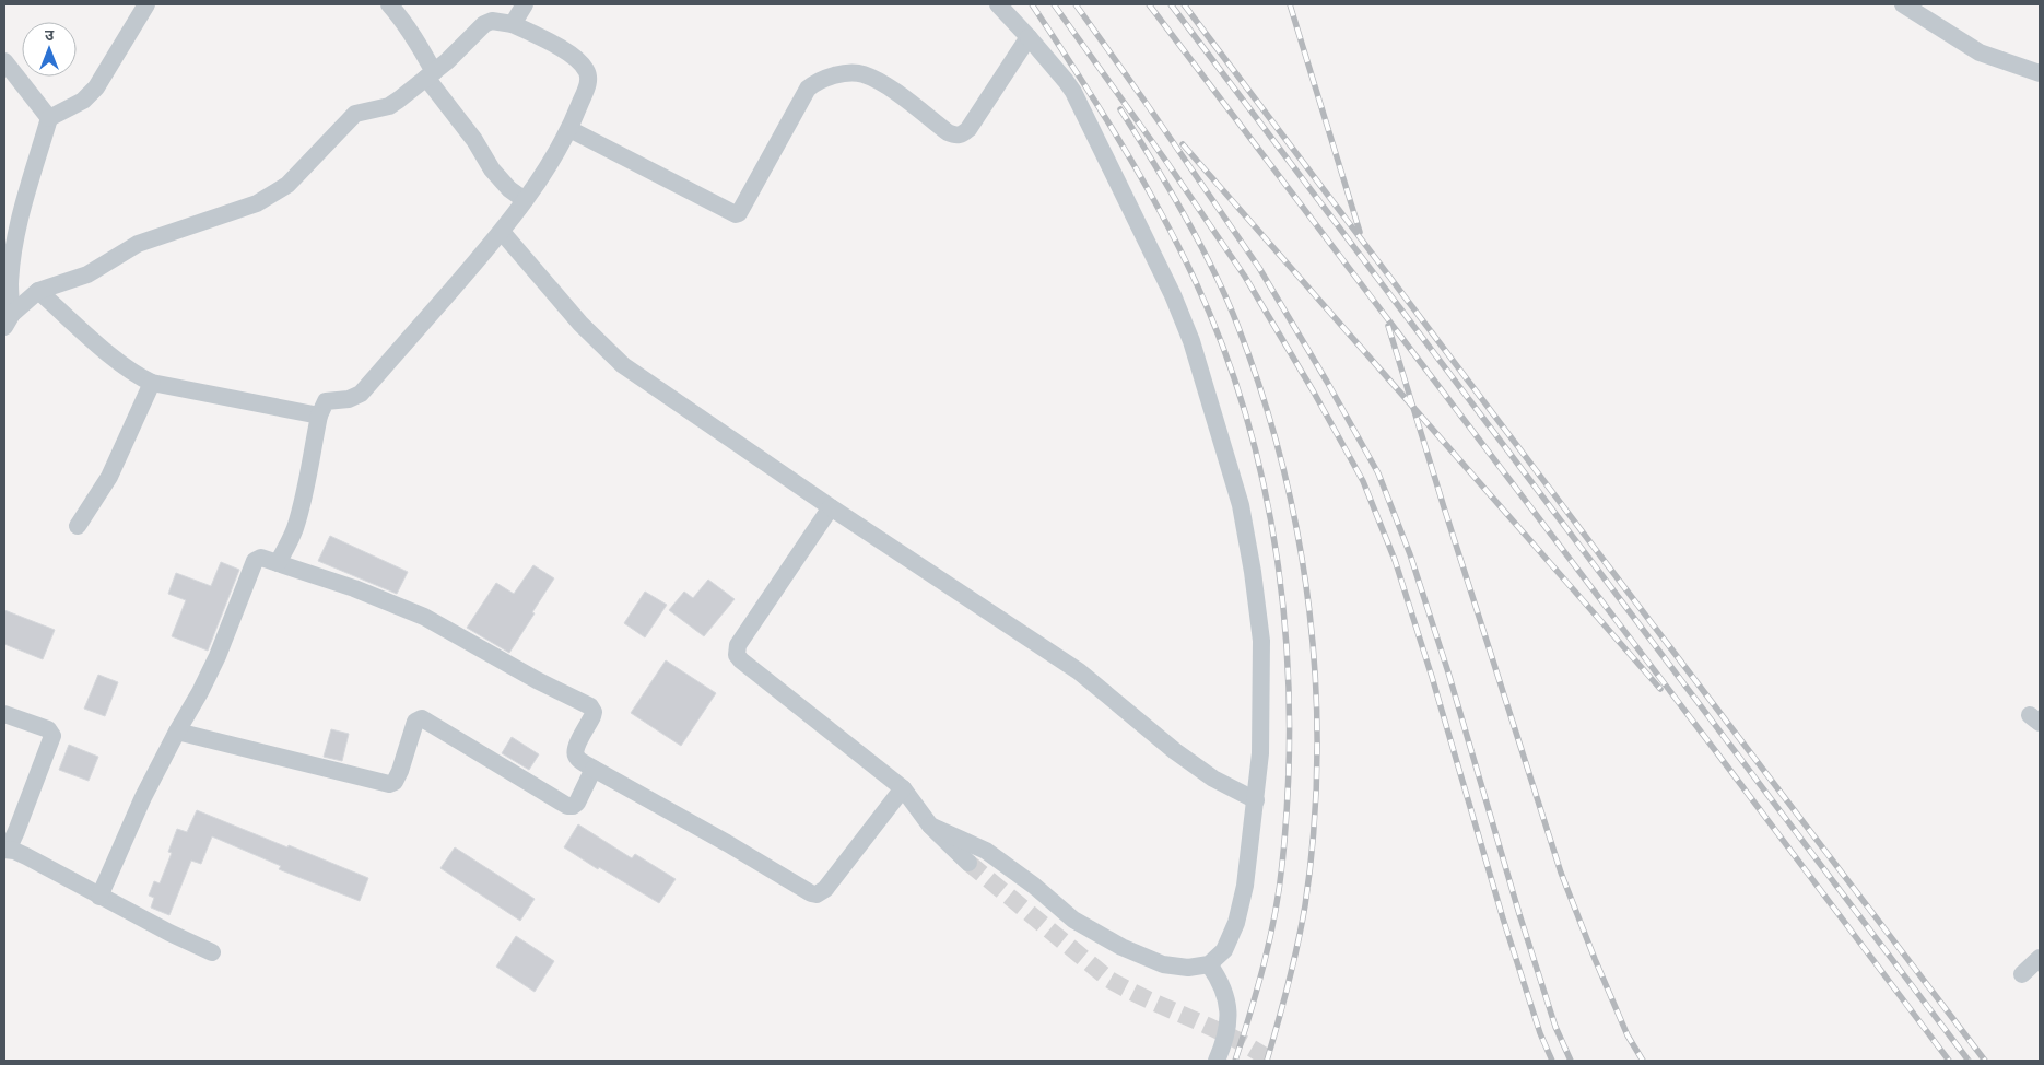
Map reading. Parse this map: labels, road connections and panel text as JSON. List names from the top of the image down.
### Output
{
  "north": "top"
}
